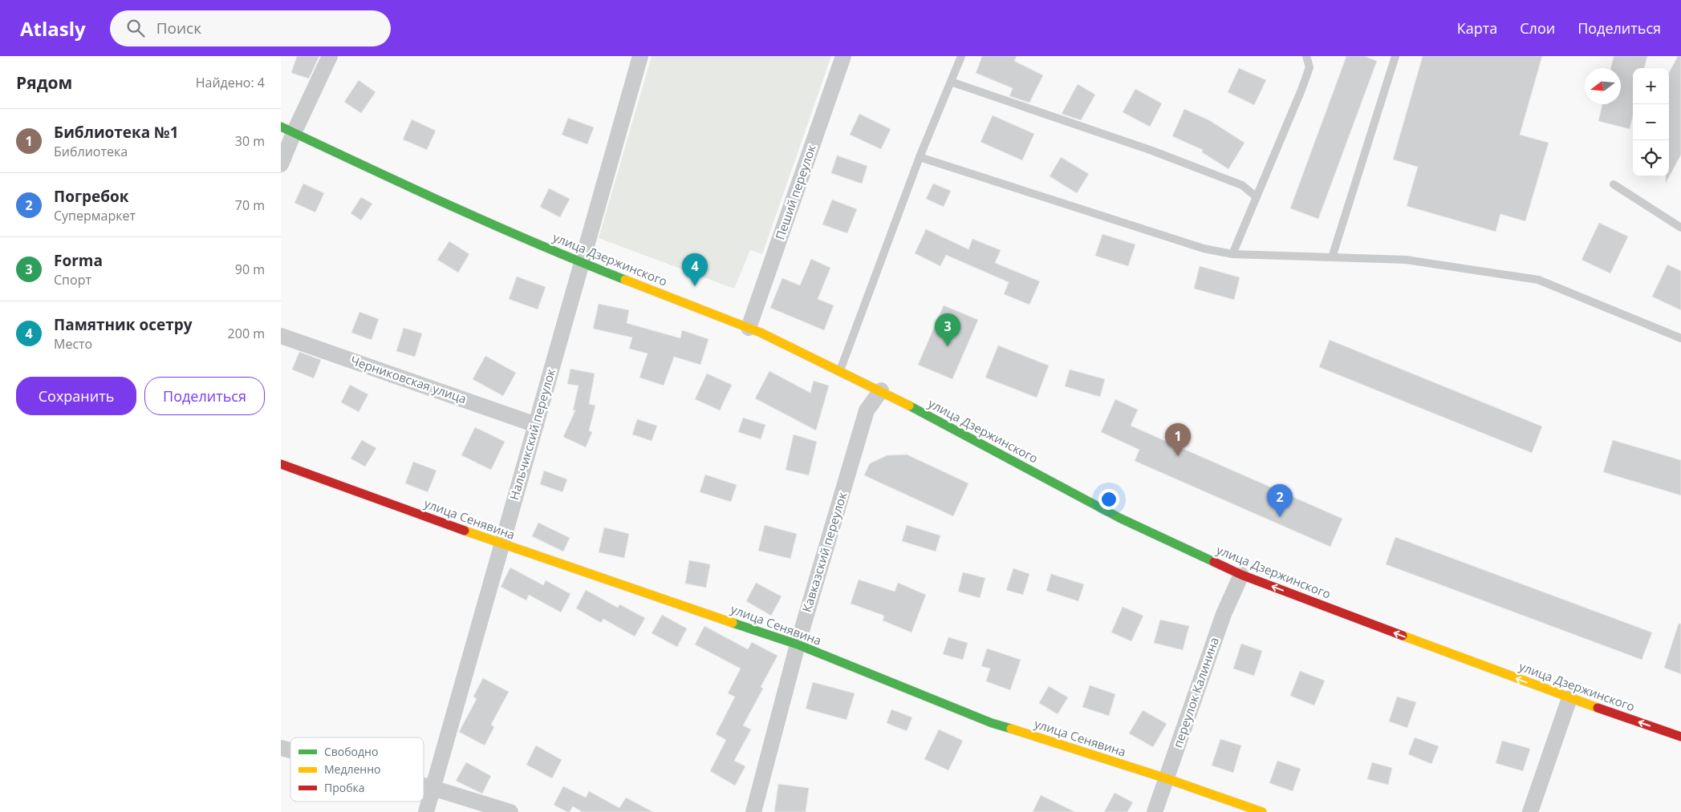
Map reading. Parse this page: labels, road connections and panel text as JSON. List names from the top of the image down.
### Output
{
  "streets": {
    "main road": ["улица Дзержинского", "улица Сенявина"],
    "street": [
      "Пеший переулок",
      "Черниковская улица",
      "Нальчикский переулок",
      "Кавказский переулок",
      "переулок Калинина"
    ]
  },
  "crossings": [
    ["Пеший переулок", "улица Дзержинского"],
    ["улица Дзержинского", "Нальчикский переулок"],
    ["улица Дзержинского", "Кавказский переулок"],
    ["улица Дзержинского", "переулок Калинина"],
    ["Черниковская улица", "Нальчикский переулок"],
    ["Нальчикский переулок", "улица Сенявина"],
    ["улица Сенявина", "Кавказский переулок"],
    ["улица Сенявина", "переулок Калинина"]
  ],
  "legend": ["Свободно", "Медленно", "Пробка"],
  "north": "left",
  "page": {
    "header": "Atlasly",
    "search": "Поиск",
    "nav": ["Карта", "Слои", "Поделиться"],
    "heading": ["Рядом", "Найдено: 4"],
    "map_buttons": ["+", "−"],
    "list": [
      {
        "mark": "1",
        "name": "Библиотека №1",
        "note": "Библиотека",
        "value": "30 m"
      },
      {
        "mark": "2",
        "name": "Погребок",
        "note": "Супермаркет",
        "value": "70 m"
      },
      {
        "mark": "3",
        "name": "Forma",
        "note": "Спорт",
        "value": "90 m"
      },
      {
        "mark": "4",
        "name": "Памятник осетру",
        "note": "Место",
        "value": "200 m"
      }
    ],
    "pins": [
      "4",
      "3",
      "1",
      "2"
    ],
    "buttons": ["Сохранить", "Поделиться"]
  }
}
